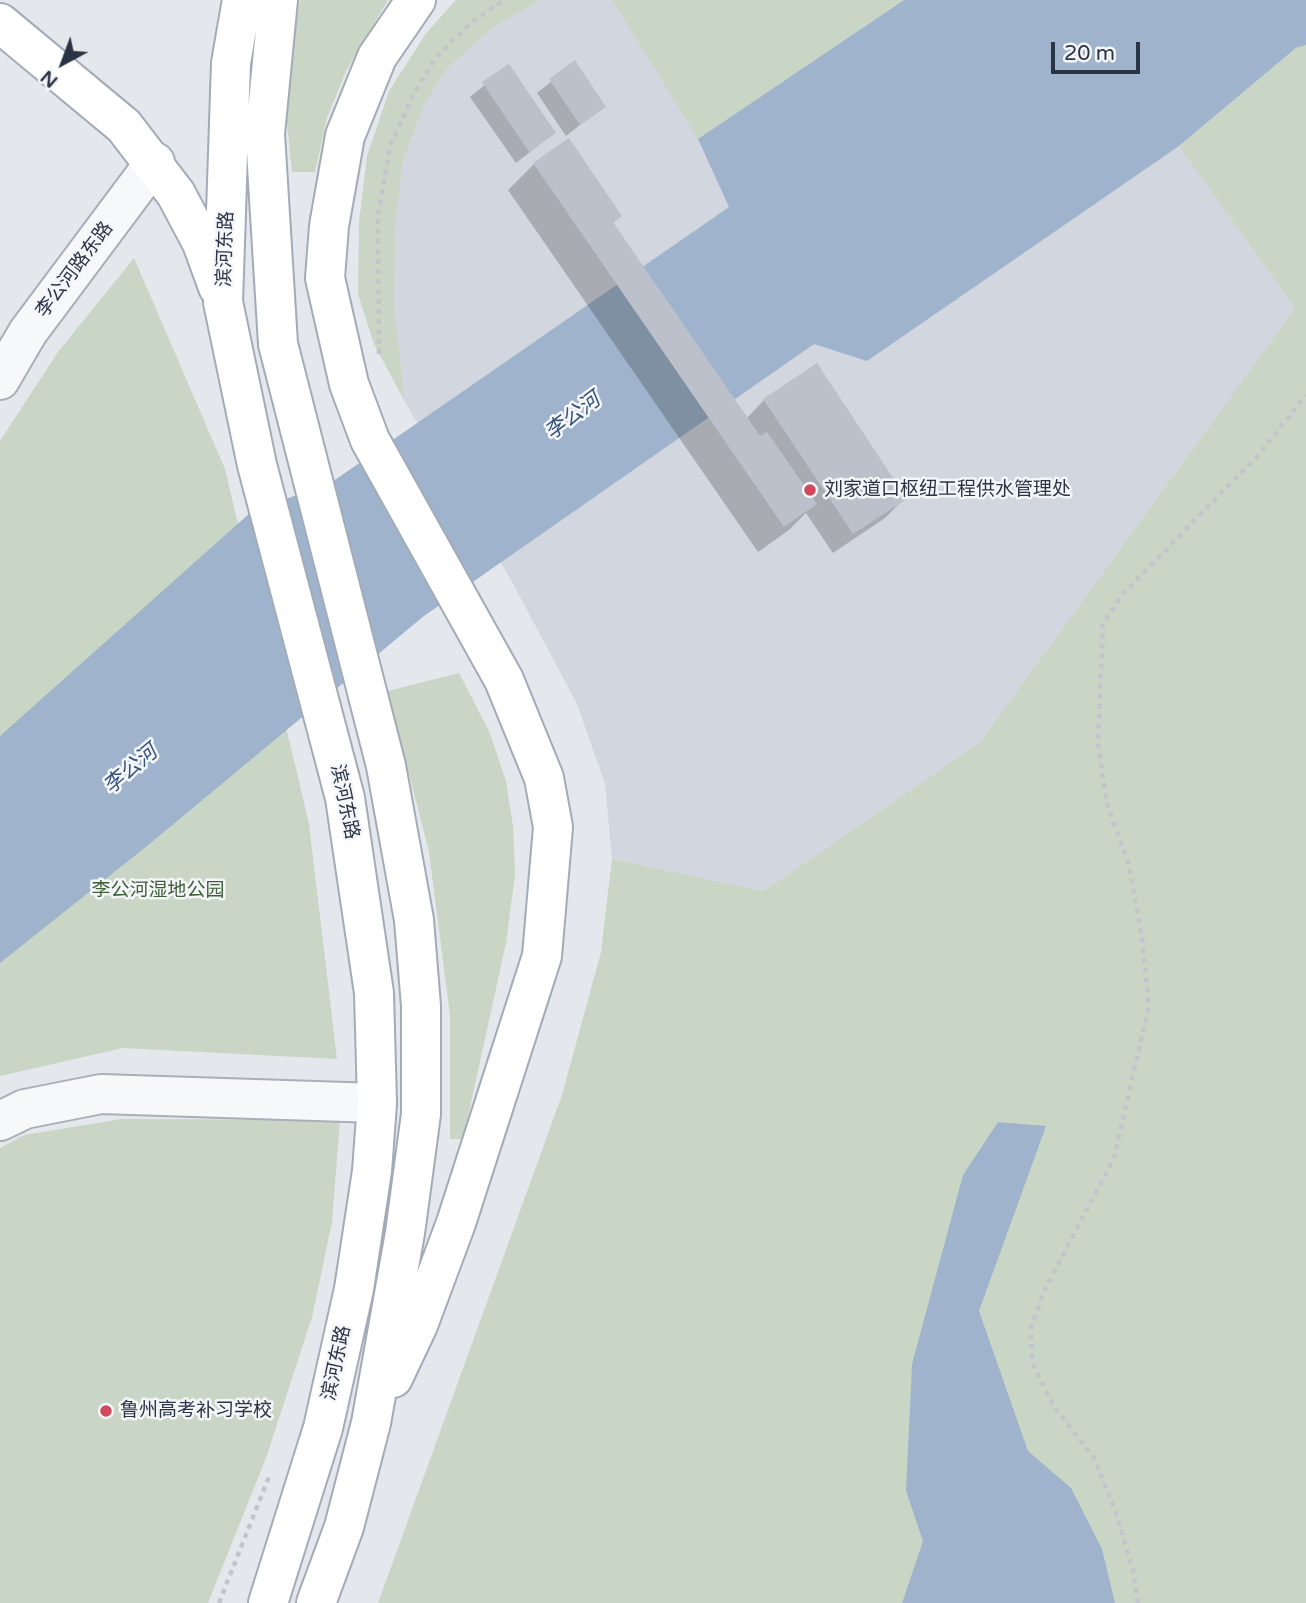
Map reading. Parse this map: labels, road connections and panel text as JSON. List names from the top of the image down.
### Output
{
  "streets": {
    "main road": ["滨河东路"],
    "street": ["李公河路东路"]
  },
  "water": ["李公河"],
  "parks": ["李公河湿地公园"],
  "places": ["刘家道口枢纽工程供水管理处", "鲁州高考补习学校"],
  "scale_bar": "20 m",
  "north": "bottom left"
}
